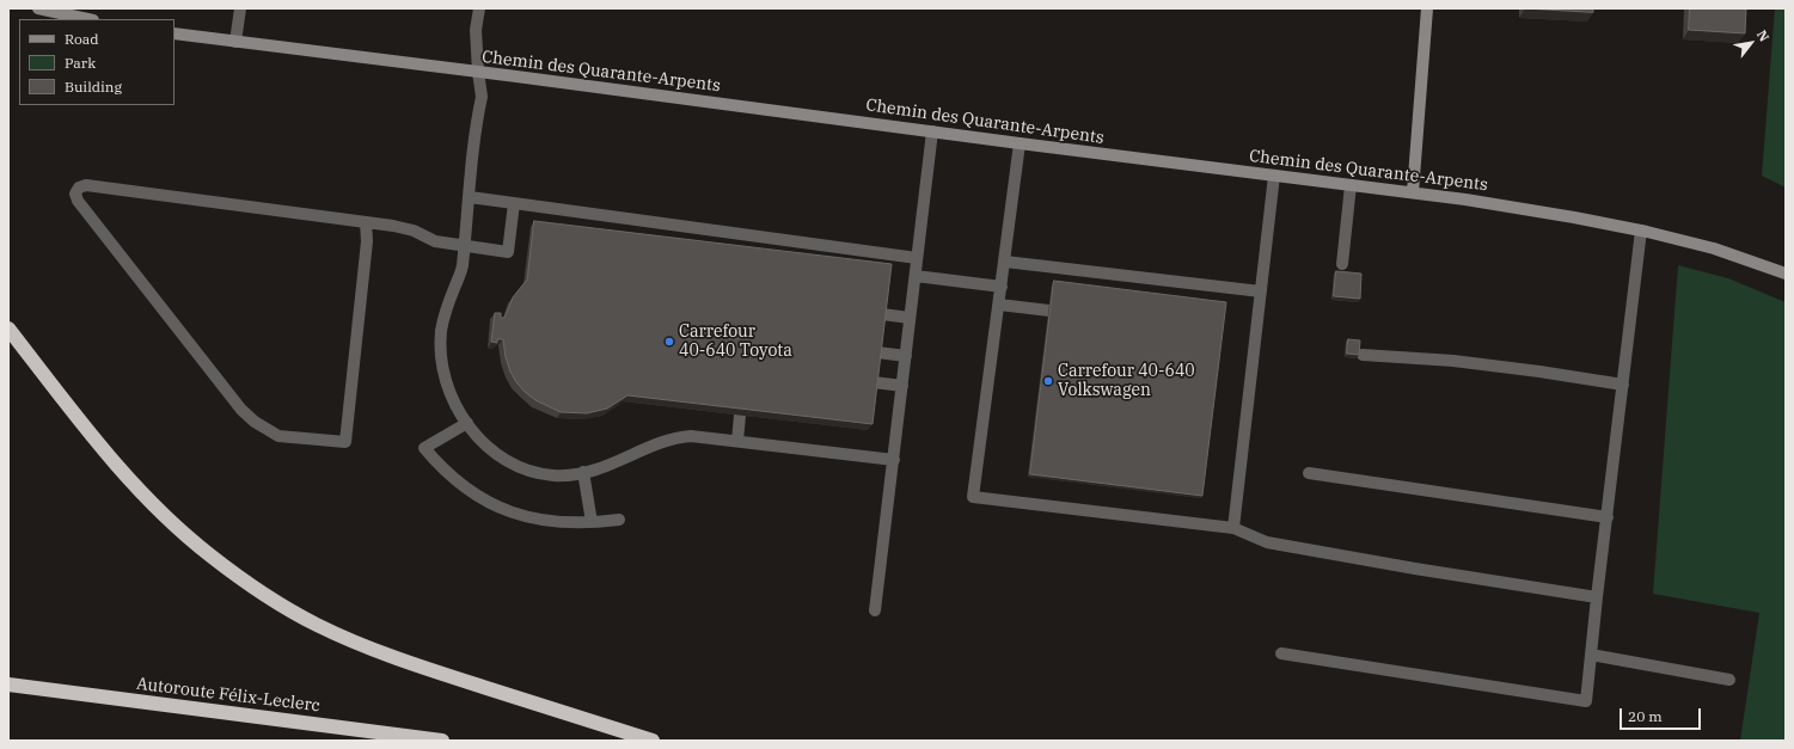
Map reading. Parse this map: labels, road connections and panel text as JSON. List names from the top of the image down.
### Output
{
  "streets": {
    "highway": ["Autoroute Félix-Leclerc"],
    "street": ["Chemin des Quarante-Arpents"]
  },
  "places": ["Carrefour 40-640 Toyota", "Carrefour 40-640 Volkswagen"],
  "legend": ["Road", "Park", "Building"],
  "scale_bar": "20 m",
  "north": "top right"
}
